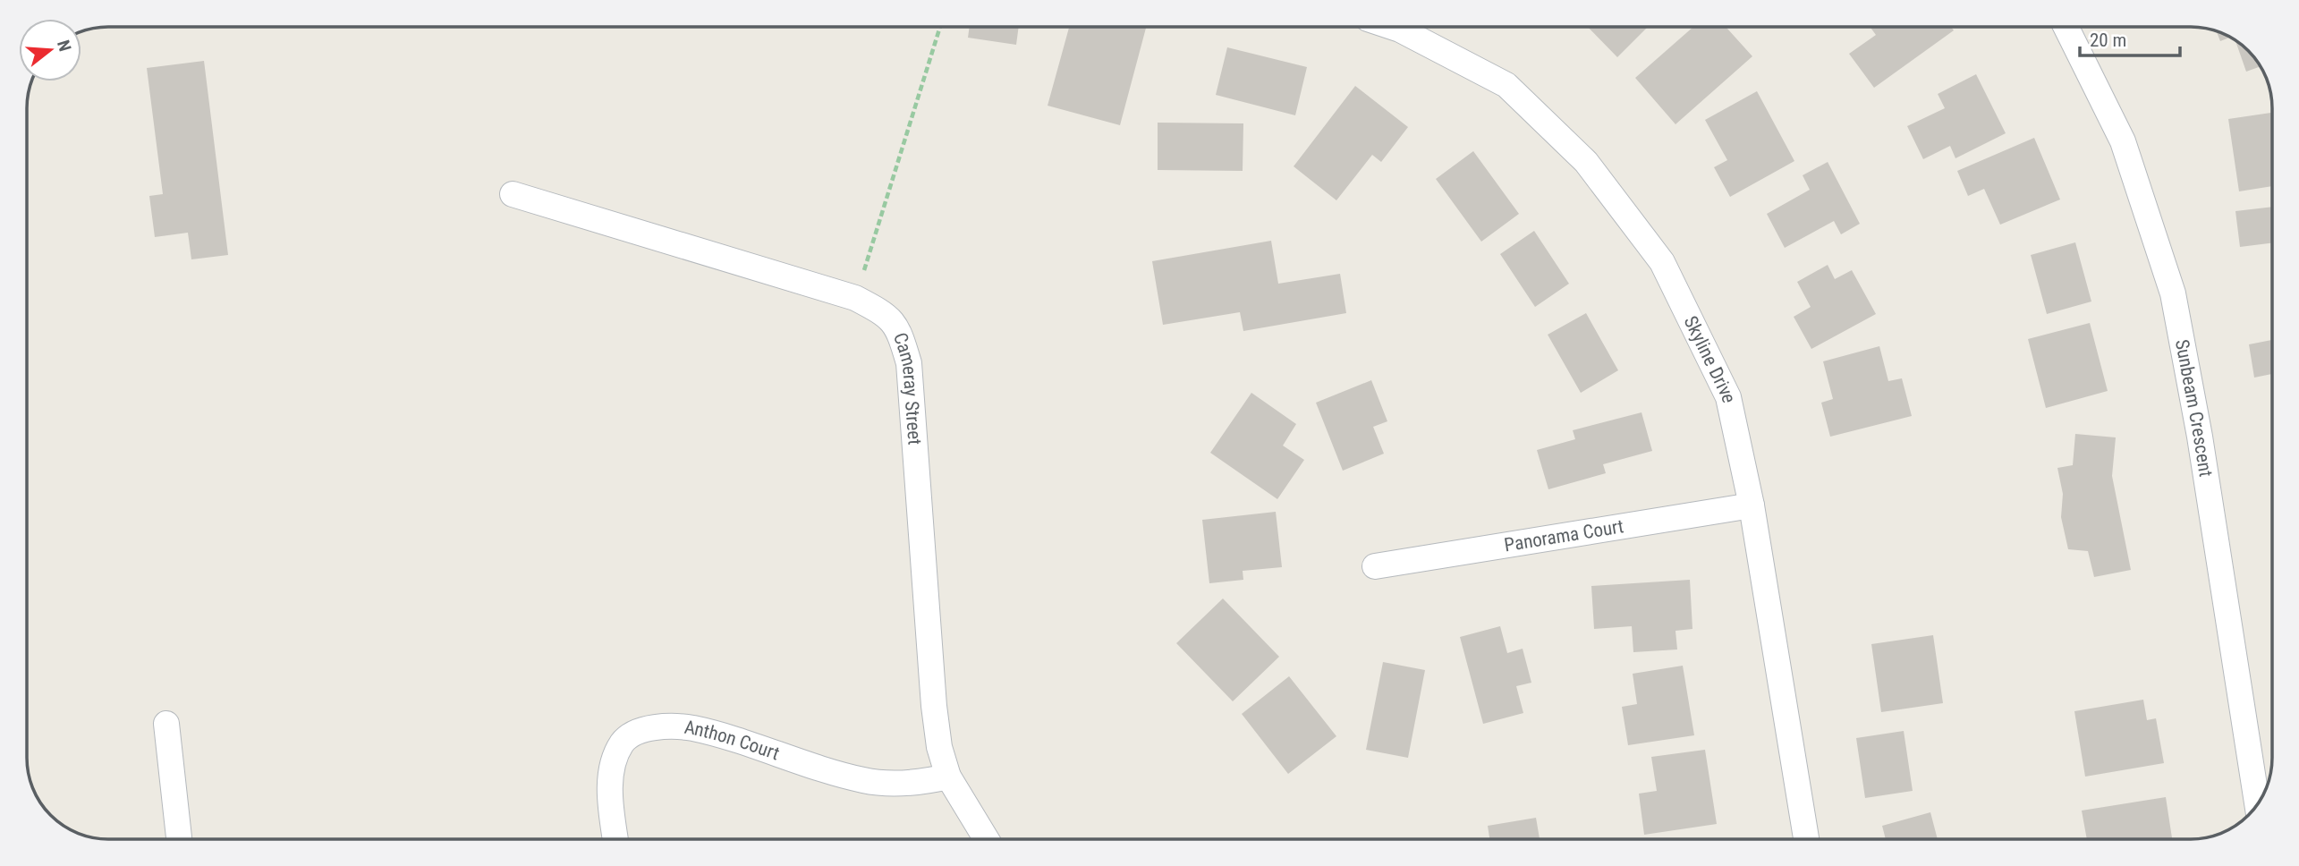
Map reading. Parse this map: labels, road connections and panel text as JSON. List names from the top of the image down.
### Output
{
  "streets": {
    "street": [
      "Skyline Drive",
      "Cameray Street",
      "Sunbeam Crescent",
      "Panorama Court",
      "Anthon Court"
    ]
  },
  "crossings": [
    ["Skyline Drive", "Panorama Court"],
    ["Cameray Street", "Anthon Court"]
  ],
  "scale_bar": "20 m",
  "north": "right"
}
